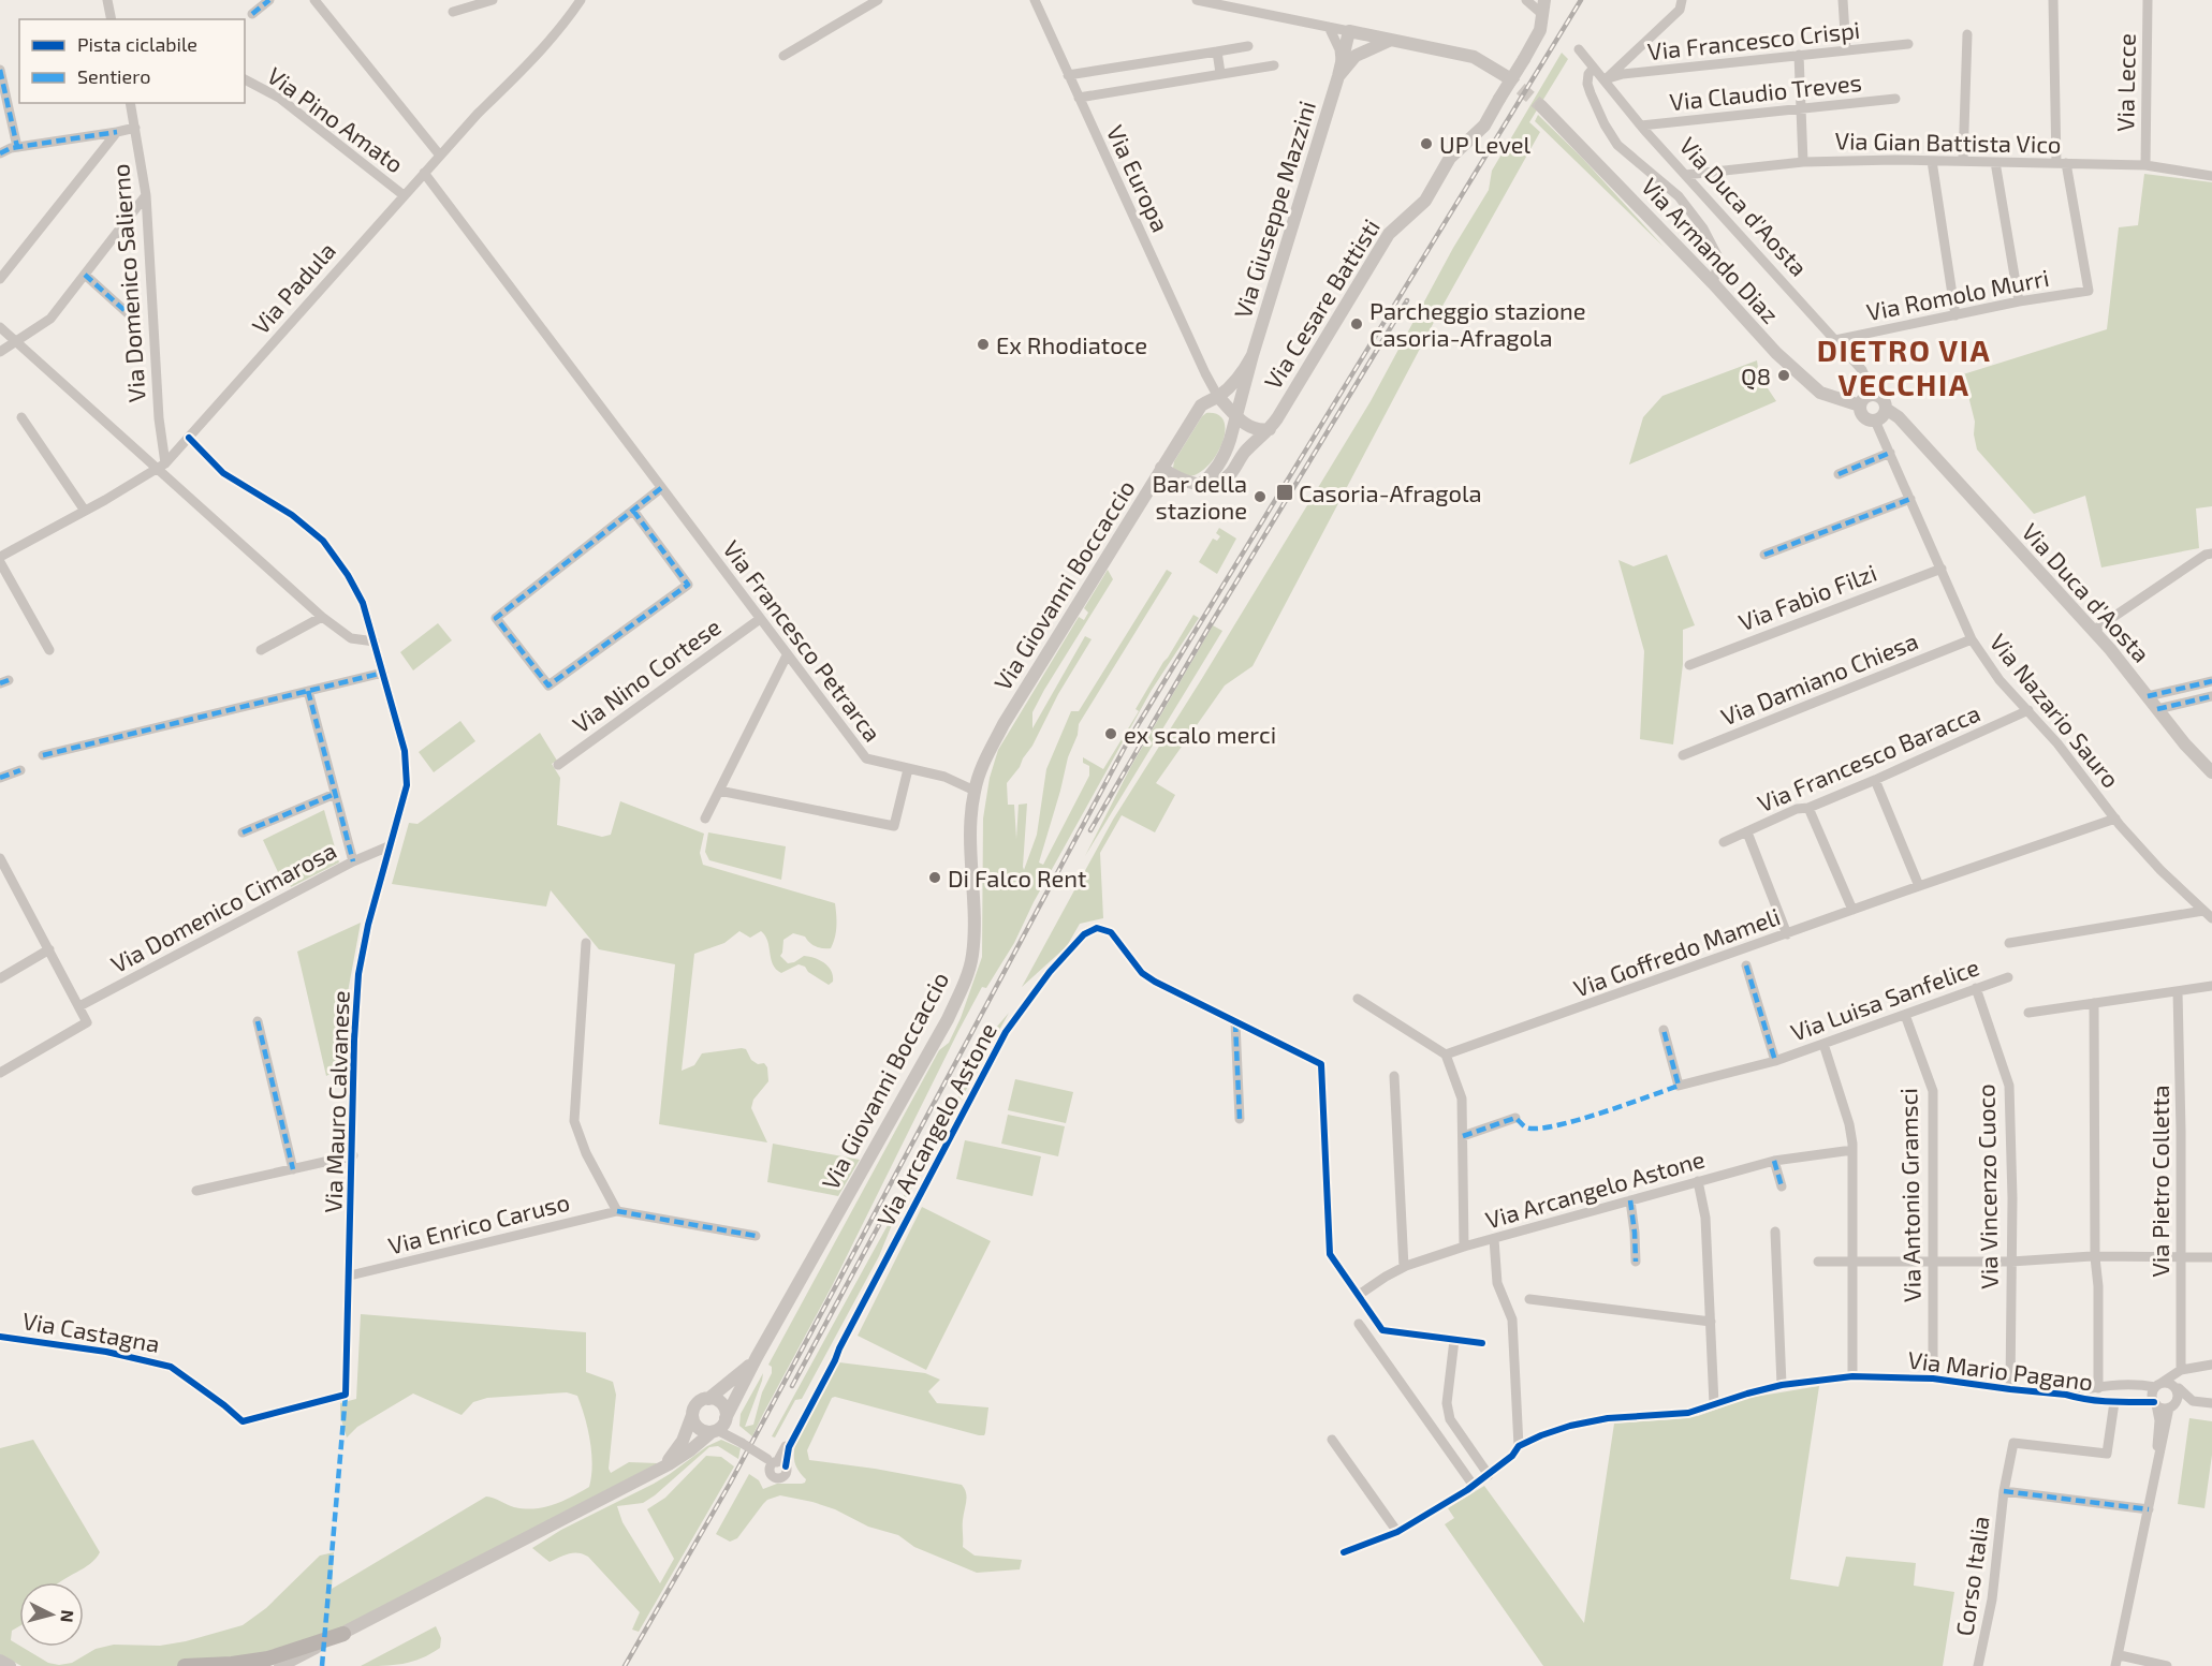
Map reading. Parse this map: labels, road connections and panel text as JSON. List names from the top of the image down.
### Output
{
  "streets": {
    "street": [
      "Via Francesco Crispi",
      "Via Lecce",
      "Via Claudio Treves",
      "Via Pino Amato",
      "Via Gian Battista Vico",
      "Via Europa",
      "Via Duca d'Aosta",
      "Via Giuseppe Mazzini",
      "Via Armando Diaz",
      "Via Domenico Salierno",
      "Via Padula",
      "Via Romolo Murri",
      "Via Cesare Battisti",
      "Via Giovanni Boccaccio",
      "Via Fabio Filzi",
      "Via Francesco Petrarca",
      "Via Nino Cortese",
      "Via Damiano Chiesa",
      "Via Nazario Sauro",
      "Via Francesco Baracca",
      "Via Domenico Cimarosa",
      "Via Goffredo Mameli",
      "Via Luisa Sanfelice",
      "Via Mauro Calvanese",
      "Via Arcangelo Astone",
      "Via Pietro Colletta",
      "Via Vincenzo Cuoco",
      "Via Antonio Gramsci",
      "Via Enrico Caruso",
      "Via Castagna",
      "Via Mario Pagano",
      "Corso Italia"
    ]
  },
  "crossings": [
    ["Via Francesco Crispi", "Via Duca d'Aosta"],
    ["Via Lecce", "Via Gian Battista Vico"],
    ["Via Claudio Treves", "Via Duca d'Aosta"],
    ["Via Pino Amato", "Via Padula"],
    ["Via Gian Battista Vico", "Via Duca d'Aosta"],
    ["Via Gian Battista Vico", "Via Romolo Murri"],
    ["Via Europa", "Via Giuseppe Mazzini"],
    ["Via Duca d'Aosta", "Via Armando Diaz"],
    ["Via Duca d'Aosta", "Via Romolo Murri"],
    ["Via Duca d'Aosta", "Via Nazario Sauro"],
    ["Via Giuseppe Mazzini", "Via Cesare Battisti"],
    ["Via Giuseppe Mazzini", "Via Giovanni Boccaccio"],
    ["Via Armando Diaz", "Via Nazario Sauro"],
    ["Via Domenico Salierno", "Via Padula"],
    ["Via Padula", "Via Francesco Petrarca"],
    ["Via Padula", "Via Mauro Calvanese"],
    ["Via Giovanni Boccaccio", "Via Francesco Petrarca"],
    ["Via Giovanni Boccaccio", "Via Arcangelo Astone"],
    ["Via Fabio Filzi", "Via Nazario Sauro"],
    ["Via Francesco Petrarca", "Via Nino Cortese"],
    ["Via Damiano Chiesa", "Via Nazario Sauro"],
    ["Via Nazario Sauro", "Via Francesco Baracca"],
    ["Via Nazario Sauro", "Via Goffredo Mameli"],
    ["Via Domenico Cimarosa", "Via Mauro Calvanese"],
    ["Via Luisa Sanfelice", "Via Vincenzo Cuoco"],
    ["Via Luisa Sanfelice", "Via Antonio Gramsci"],
    ["Via Mauro Calvanese", "Via Enrico Caruso"],
    ["Via Mauro Calvanese", "Via Castagna"],
    ["Via Vincenzo Cuoco", "Via Mario Pagano"],
    ["Via Antonio Gramsci", "Via Mario Pagano"],
    ["Via Mario Pagano", "Corso Italia"]
  ],
  "districts": ["DIETRO VIA VECCHIA"],
  "places": {
    "other": [
      "UP Level",
      "Parcheggio stazione Casoria-Afragola",
      "Ex Rhodiatoce",
      "Q8",
      "Bar della stazione",
      "ex scalo merci",
      "Di Falco Rent"
    ],
    "transit": ["Casoria-Afragola"]
  },
  "legend": ["Pista ciclabile", "Sentiero"],
  "north": "right"
}
